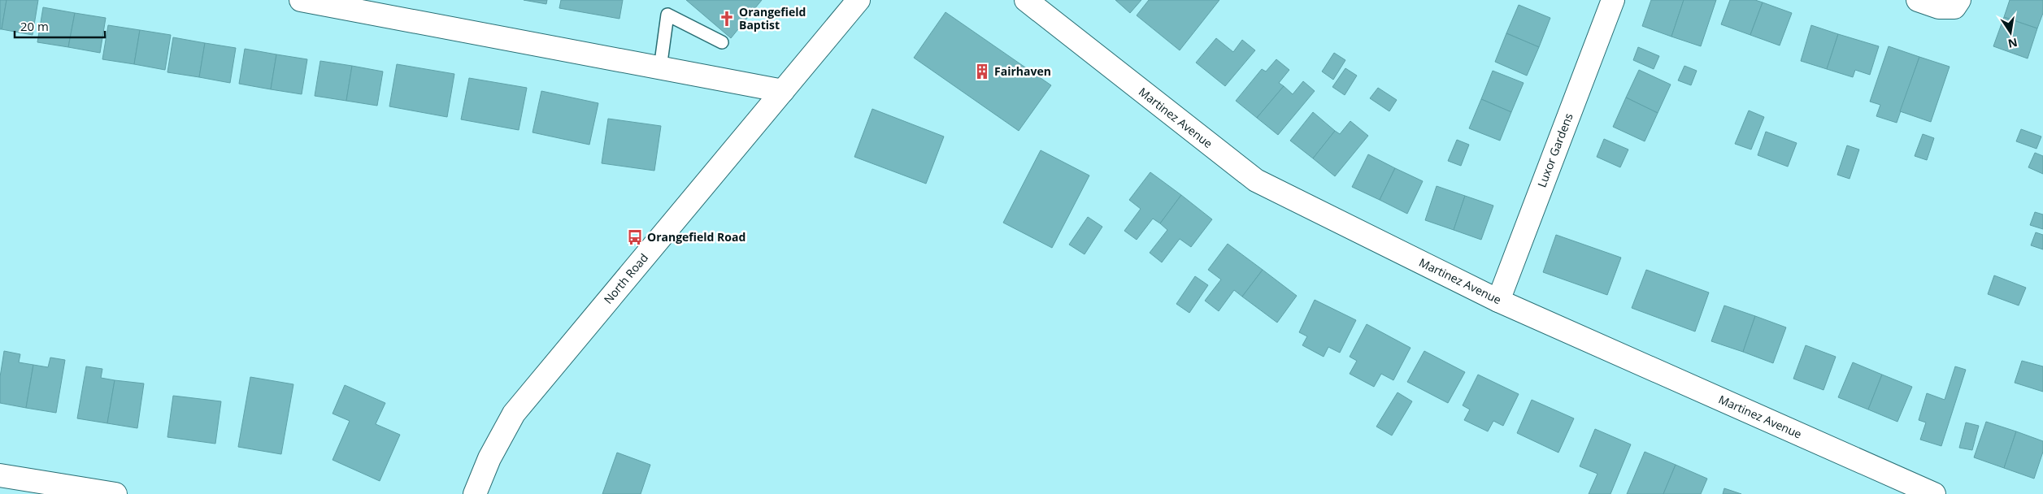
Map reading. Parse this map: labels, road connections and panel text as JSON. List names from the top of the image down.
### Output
{
  "streets": {
    "street": ["Martinez Avenue", "Luxor Gardens", "North Road"]
  },
  "crossings": [
    ["Martinez Avenue", "Luxor Gardens"]
  ],
  "places": {
    "church": ["Orangefield Baptist"],
    "building": ["Fairhaven"],
    "bus stop": ["Orangefield Road"]
  },
  "scale_bar": "20 m",
  "north": "bottom"
}
